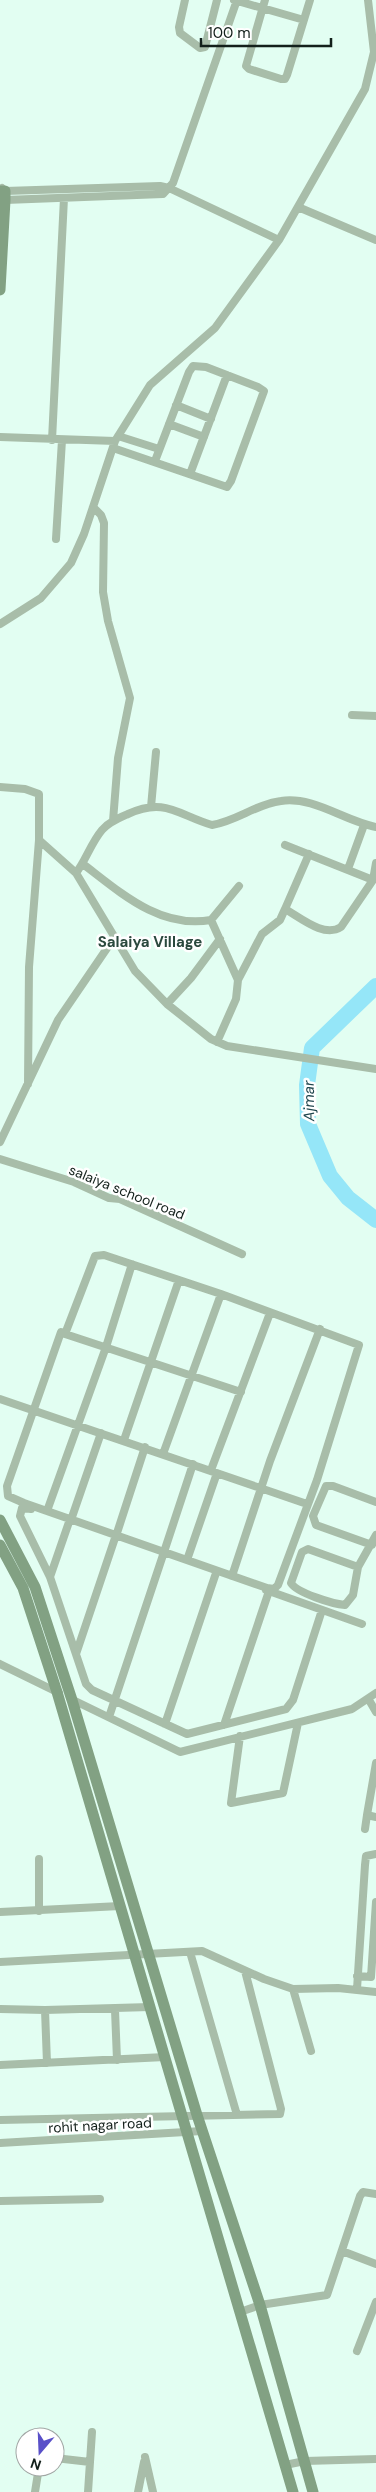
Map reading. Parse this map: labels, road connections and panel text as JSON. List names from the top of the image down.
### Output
{
  "streets": {
    "street": ["salaiya school road", "rohit nagar road"]
  },
  "districts": ["Salaiya Village"],
  "water": ["Ajmar"],
  "scale_bar": "100 m",
  "north": "bottom"
}
